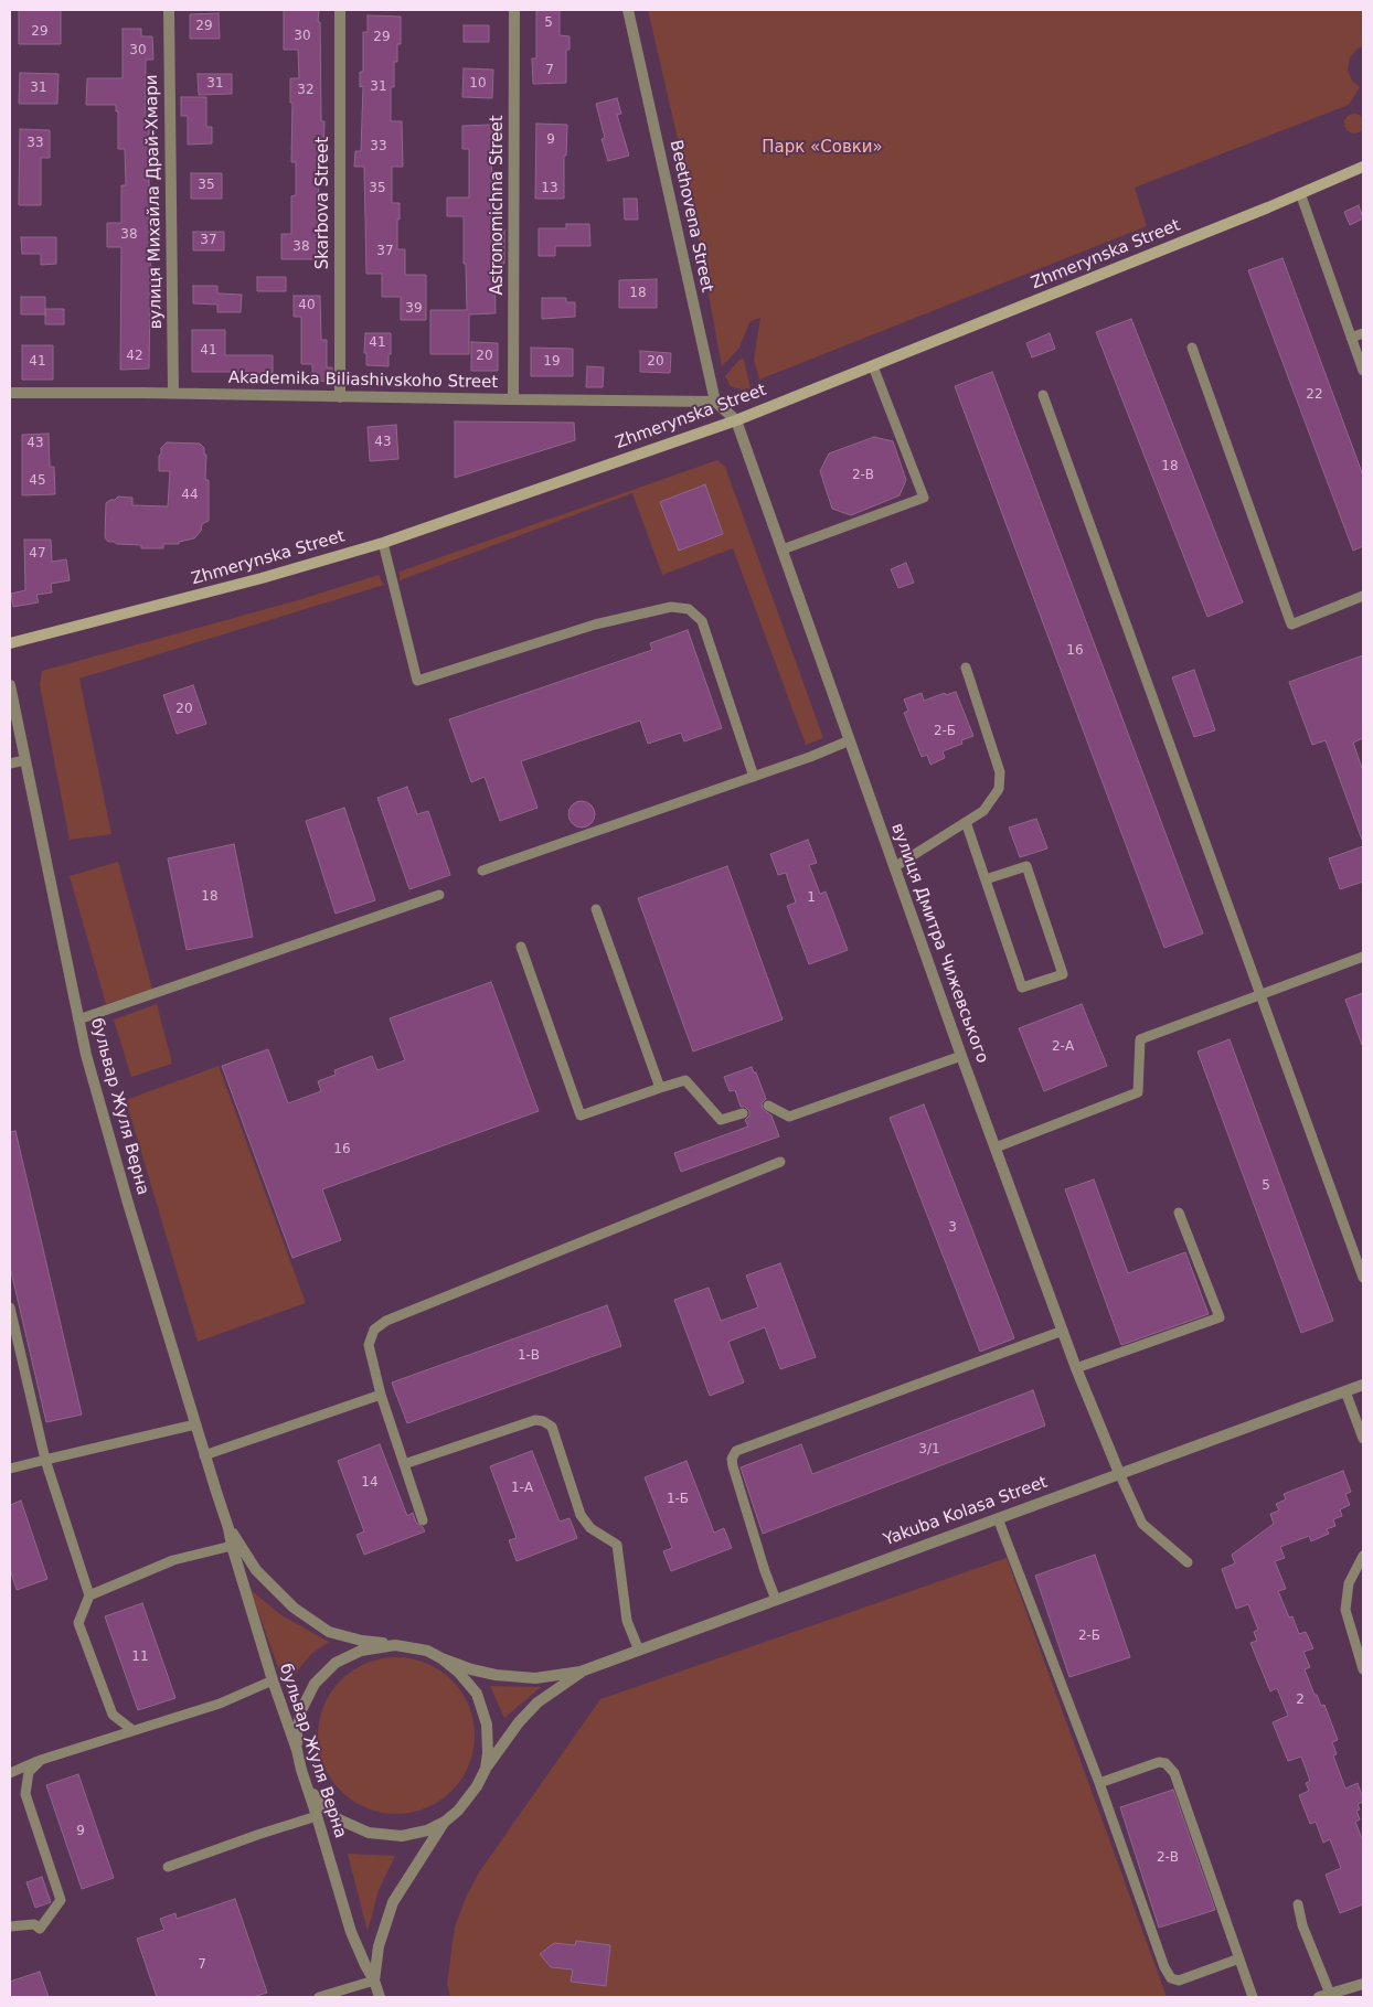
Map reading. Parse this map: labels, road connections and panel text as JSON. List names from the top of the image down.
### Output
{
  "streets": {
    "main road": ["Zhmerynska Street"],
    "street": [
      "вулиця Михайла Драй-Хмари",
      "Skarbova Street",
      "Astronomichna Street",
      "Beethovena Street",
      "Akademika Biliashivskoho Street",
      "вулиця Дмитра Чижевського",
      "бульвар Жуля Верна",
      "Yakuba Kolasa Street"
    ]
  },
  "crossings": [
    ["вулиця Михайла Драй-Хмари", "Akademika Biliashivskoho Street"],
    ["Skarbova Street", "Akademika Biliashivskoho Street"],
    ["Astronomichna Street", "Akademika Biliashivskoho Street"],
    ["Beethovena Street", "Akademika Biliashivskoho Street"],
    ["Zhmerynska Street", "вулиця Дмитра Чижевського"],
    ["вулиця Дмитра Чижевського", "Yakuba Kolasa Street"],
    ["бульвар Жуля Верна", "Yakuba Kolasa Street"]
  ],
  "parks": ["Парк «Совки»"],
  "house_numbers": [
    "5",
    "29",
    "29",
    "30",
    "29",
    "30",
    "7",
    "31",
    "10",
    "31",
    "31",
    "32",
    "9",
    "33",
    "33",
    "35",
    "35",
    "13",
    "38",
    "37",
    "38",
    "37",
    "18",
    "40",
    "39",
    "41",
    "41",
    "42",
    "20",
    "41",
    "19",
    "20",
    "22",
    "43",
    "43",
    "18",
    "2-В",
    "45",
    "44",
    "47",
    "16",
    "20",
    "2-Б",
    "18",
    "1",
    "2-А",
    "16",
    "5",
    "3",
    "1-В",
    "3/1",
    "14",
    "1-А",
    "1-Б",
    "2-Б",
    "11",
    "2",
    "9",
    "2-В",
    "7"
  ]
}
